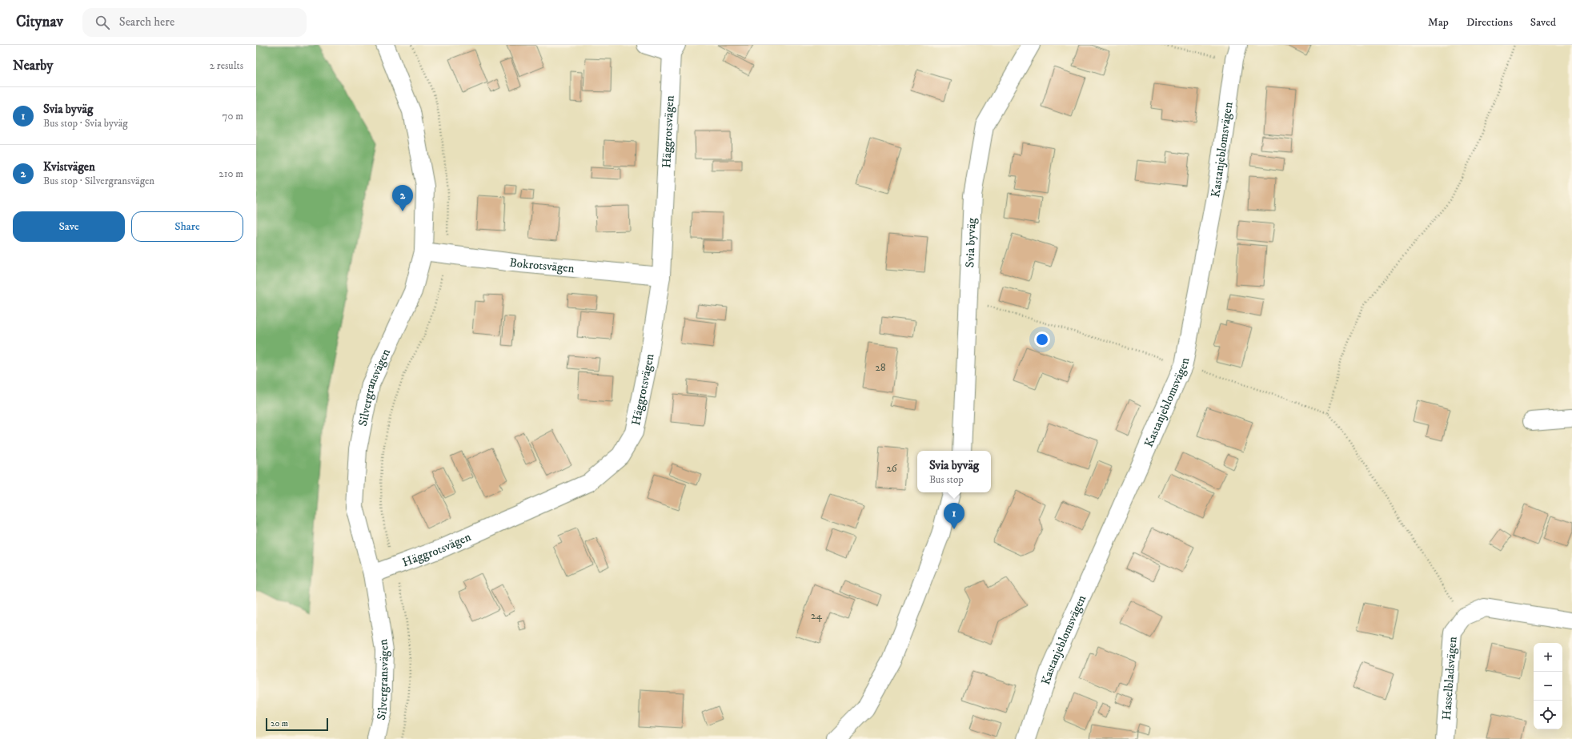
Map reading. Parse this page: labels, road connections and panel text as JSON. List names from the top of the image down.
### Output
{
  "streets": {
    "street": [
      "Häggrotsvägen",
      "Kastanjeblomsvägen",
      "Svia byväg",
      "Bokrotsvägen",
      "Silvergransvägen",
      "Hasselbladsvägen"
    ]
  },
  "crossings": [
    ["Häggrotsvägen", "Bokrotsvägen"],
    ["Häggrotsvägen", "Silvergransvägen"],
    ["Bokrotsvägen", "Silvergransvägen"]
  ],
  "house_numbers": ["28", "26", "24"],
  "scale_bar": "20 m",
  "page": {
    "header": "Citynav",
    "search": "Search here",
    "nav": ["Map", "Directions", "Saved"],
    "heading": ["Nearby", "2 results"],
    "list": [
      {
        "mark": "1",
        "name": "Svia byväg",
        "note": "Bus stop · Svia byväg",
        "value": "70 m"
      },
      {
        "mark": "2",
        "name": "Kvistvägen",
        "note": "Bus stop · Silvergransvägen",
        "value": "210 m"
      }
    ],
    "pins": ["2", "1"],
    "buttons": ["Save", "Share"],
    "popup": ["Svia byväg", "Bus stop"],
    "map_buttons": ["+", "−"],
    "scale": "20 m"
  }
}
